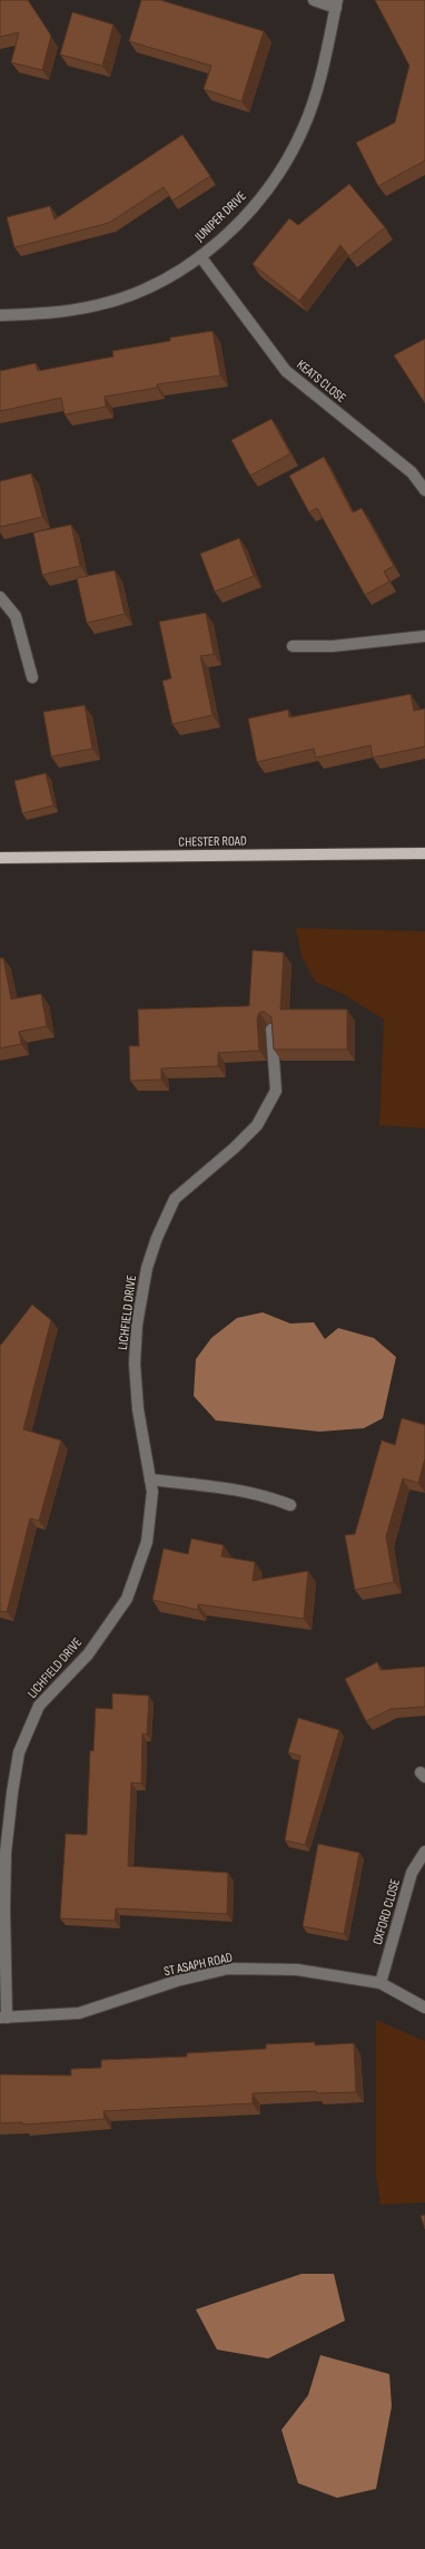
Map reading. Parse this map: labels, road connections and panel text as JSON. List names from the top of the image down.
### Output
{
  "streets": {
    "main road": ["CHESTER ROAD"],
    "street": [
      "JUNIPER DRIVE",
      "KEATS CLOSE",
      "LICHFIELD DRIVE",
      "OXFORD CLOSE",
      "ST ASAPH ROAD"
    ]
  },
  "crossings": [
    ["JUNIPER DRIVE", "KEATS CLOSE"],
    ["LICHFIELD DRIVE", "ST ASAPH ROAD"],
    ["OXFORD CLOSE", "ST ASAPH ROAD"]
  ]
}
